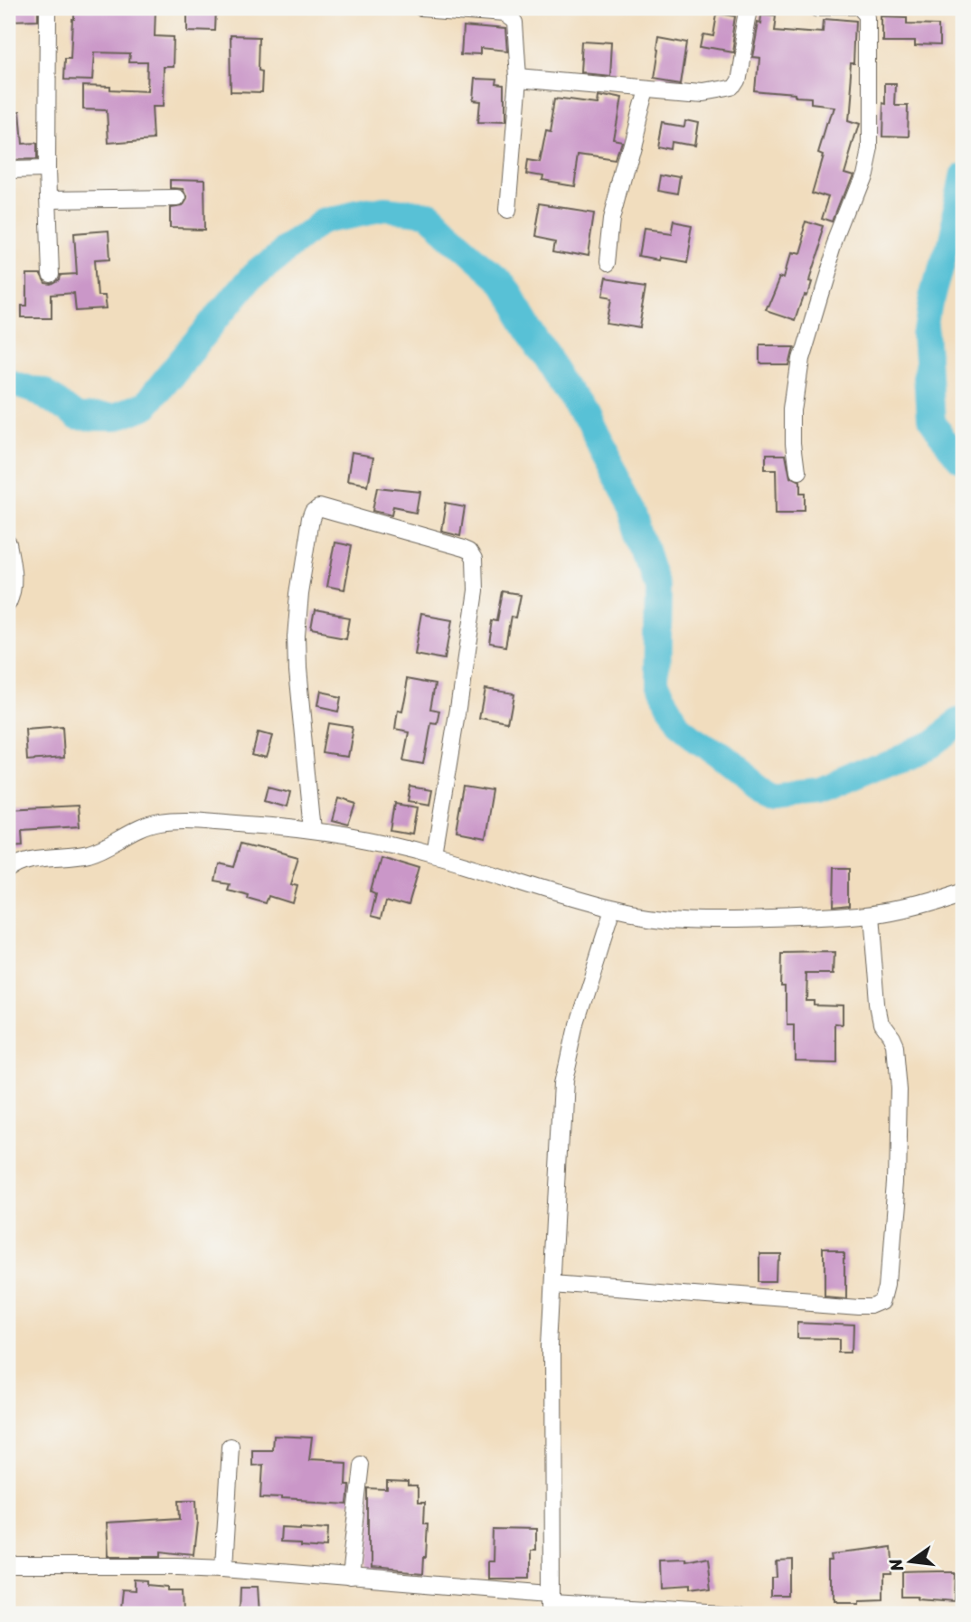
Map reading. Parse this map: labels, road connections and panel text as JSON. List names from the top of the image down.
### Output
{
  "north": "left"
}
